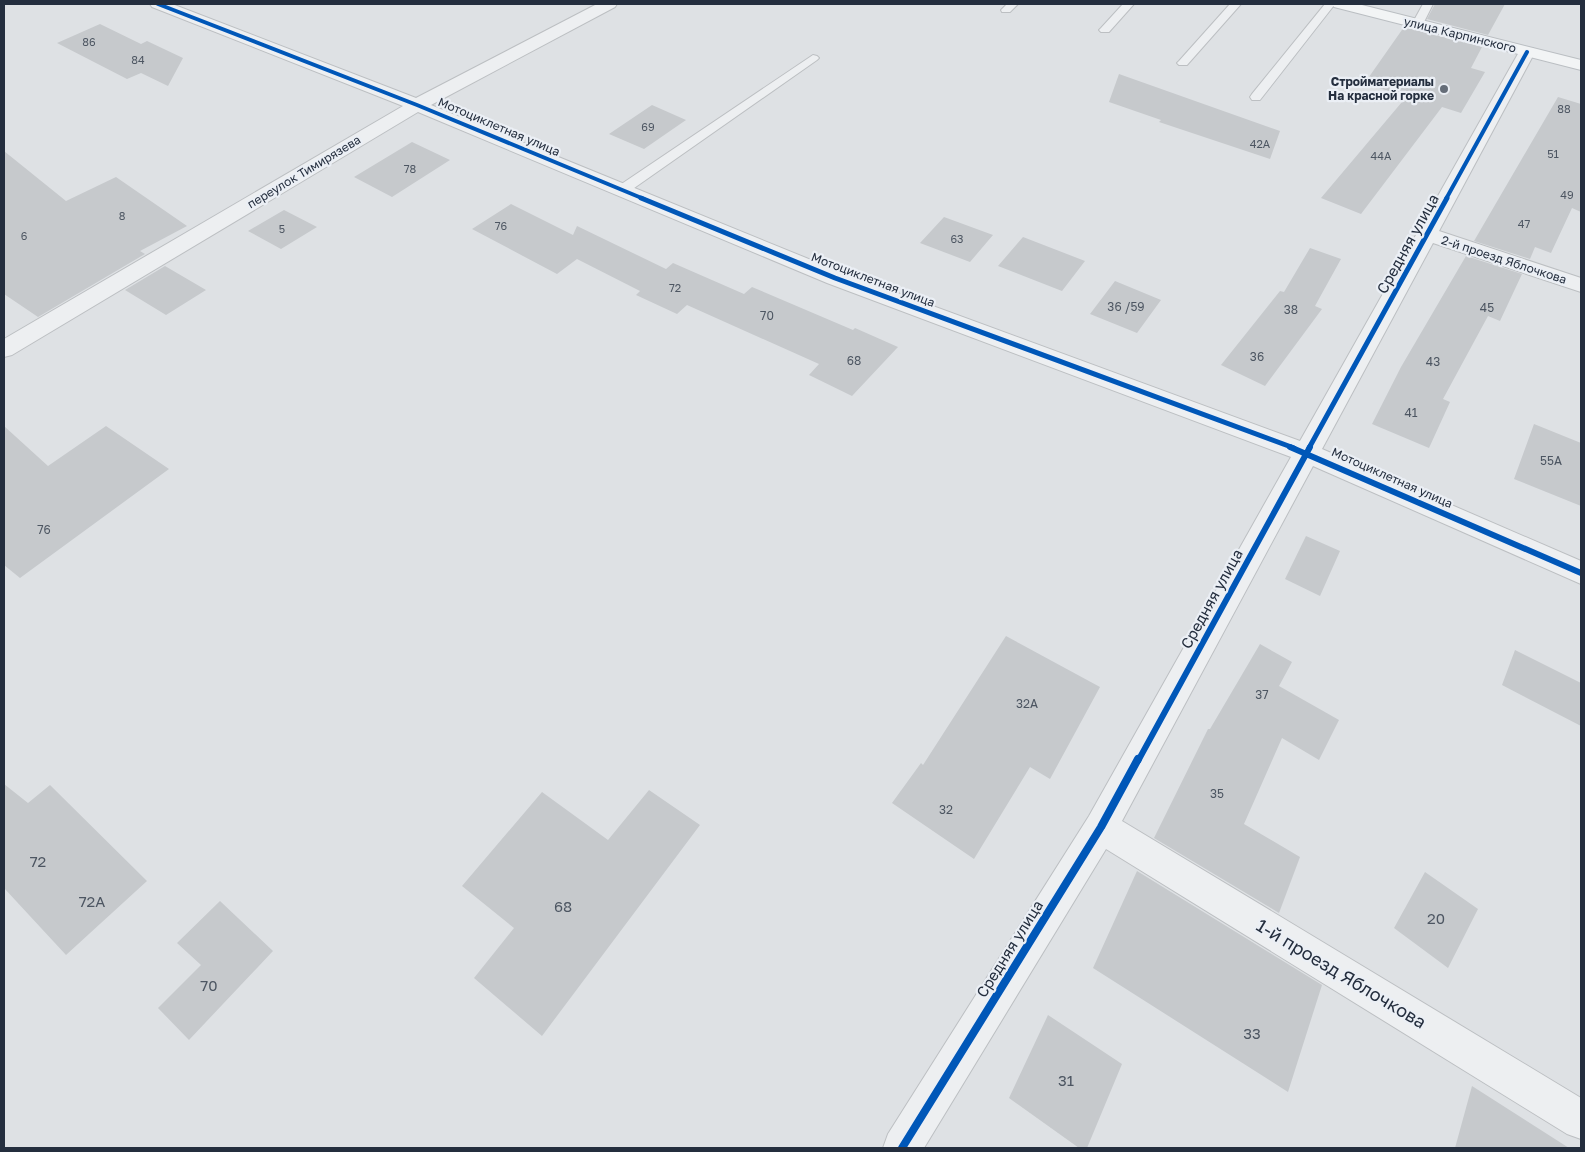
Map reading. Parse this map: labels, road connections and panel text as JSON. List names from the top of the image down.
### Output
{
  "streets": {
    "main road": ["улица Карпинского"],
    "street": [
      "Мотоциклетная улица",
      "переулок Тимирязева",
      "Средняя улица",
      "2-й проезд Яблочкова",
      "1-й проезд Яблочкова"
    ]
  },
  "crossings": [
    ["улица Карпинского", "Средняя улица"],
    ["Мотоциклетная улица", "переулок Тимирязева"],
    ["Мотоциклетная улица", "Средняя улица"],
    ["Средняя улица", "2-й проезд Яблочкова"],
    ["Средняя улица", "1-й проезд Яблочкова"]
  ],
  "places": ["Стройматериалы На красной горке"],
  "house_numbers": [
    "86",
    "84",
    "88",
    "69",
    "42А",
    "51",
    "44А",
    "78",
    "49",
    "8",
    "47",
    "76",
    "5",
    "6",
    "63",
    "72",
    "36 /59",
    "45",
    "38",
    "70",
    "36",
    "68",
    "43",
    "41",
    "55А",
    "76",
    "37",
    "32А",
    "35",
    "32",
    "72",
    "72А",
    "68",
    "20",
    "70",
    "33",
    "31"
  ]
}
